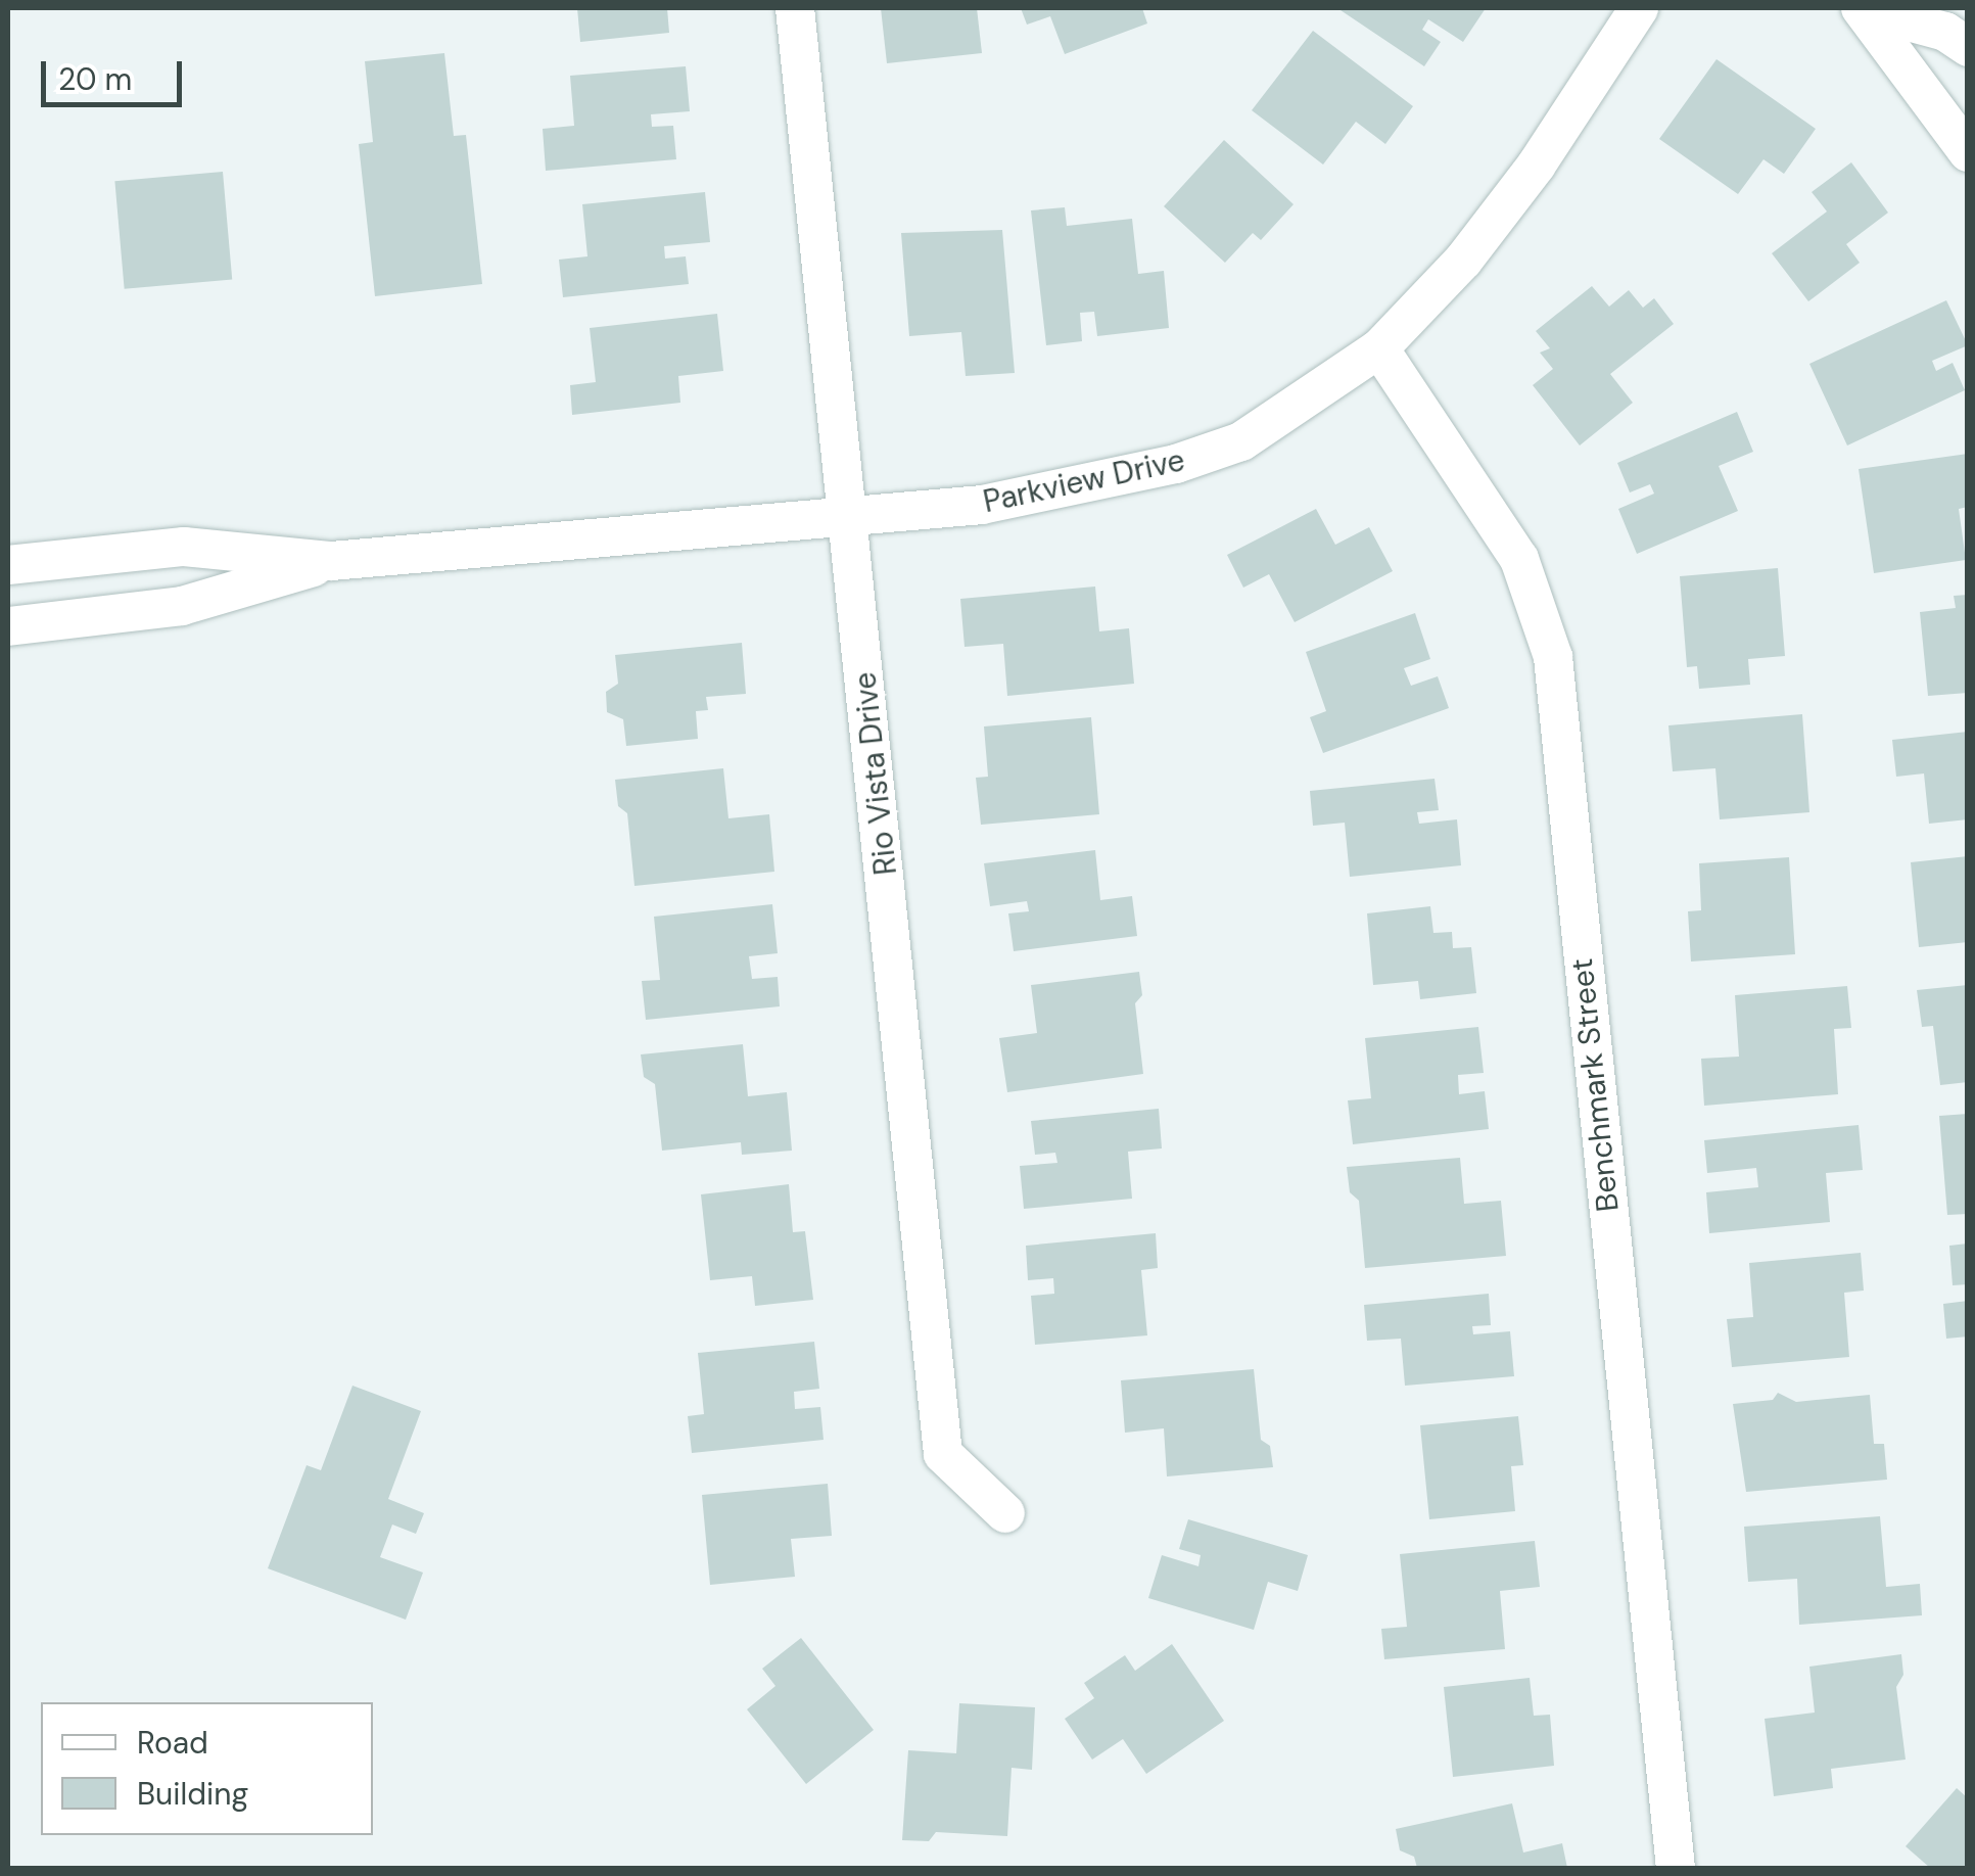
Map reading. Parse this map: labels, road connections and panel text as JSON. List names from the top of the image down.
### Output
{
  "streets": {
    "street": ["Parkview Drive", "Rio Vista Drive", "Benchmark Street"]
  },
  "crossings": [
    ["Parkview Drive", "Rio Vista Drive"],
    ["Parkview Drive", "Benchmark Street"]
  ],
  "legend": ["Road", "Building"],
  "scale_bar": "20 m"
}
